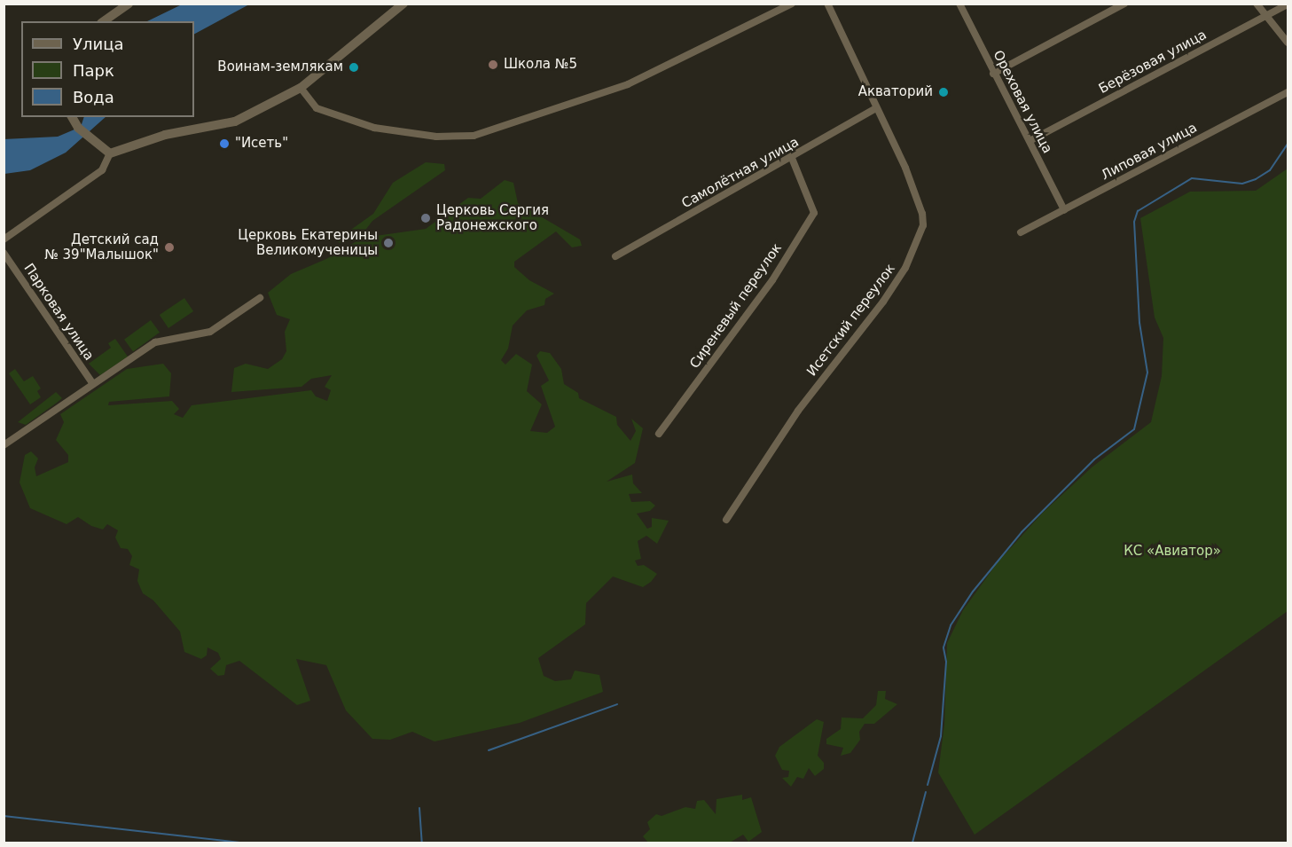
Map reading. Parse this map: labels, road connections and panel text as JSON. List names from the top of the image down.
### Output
{
  "streets": {
    "street": [
      "Берёзовая улица",
      "Ореховая улица",
      "Липовая улица",
      "Самолётная улица",
      "Сиреневый переулок",
      "Парковая улица",
      "Исетский переулок"
    ]
  },
  "crossings": [
    ["Берёзовая улица", "Ореховая улица"],
    ["Ореховая улица", "Липовая улица"],
    ["Самолётная улица", "Сиреневый переулок"],
    ["Самолётная улица", "Исетский переулок"]
  ],
  "parks": ["КС «Авиатор»"],
  "places": [
    "Школа №5",
    "Воинам-землякам",
    "Акваторий",
    "\"Исеть\"",
    "Церковь Сергия Радонежского",
    "Церковь Екатерины Великомученицы",
    "Детский сад № 39\"Малышок\""
  ],
  "legend": ["Улица", "Парк", "Вода"]
}
